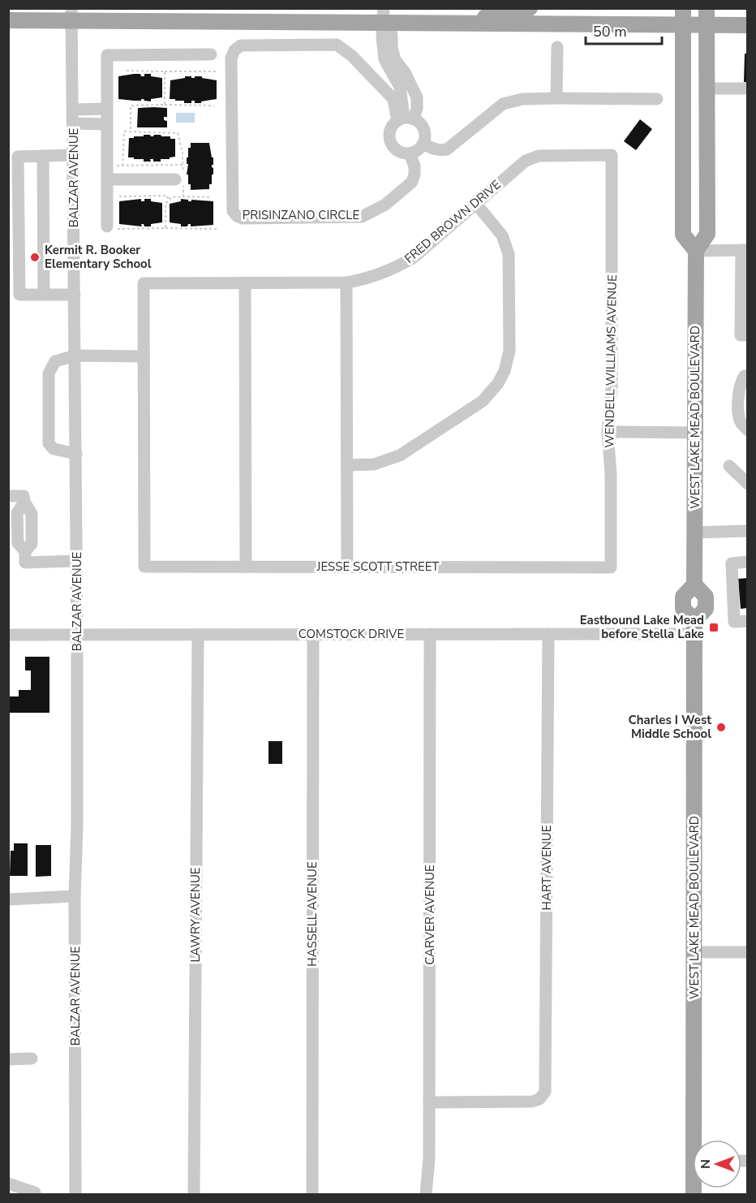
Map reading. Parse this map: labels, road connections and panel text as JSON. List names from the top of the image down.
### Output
{
  "streets": {
    "main road": ["WEST LAKE MEAD BOULEVARD"],
    "street": [
      "BALZAR AVENUE",
      "PRISINZANO CIRCLE",
      "FRED BROWN DRIVE",
      "WENDELL WILLIAMS AVENUE",
      "JESSE SCOTT STREET",
      "COMSTOCK DRIVE",
      "HART AVENUE",
      "HASSELL AVENUE",
      "LAWRY AVENUE",
      "CARVER AVENUE"
    ]
  },
  "crossings": [
    ["BALZAR AVENUE", "COMSTOCK DRIVE"],
    ["FRED BROWN DRIVE", "WENDELL WILLIAMS AVENUE"],
    ["FRED BROWN DRIVE", "JESSE SCOTT STREET"],
    ["WENDELL WILLIAMS AVENUE", "JESSE SCOTT STREET"],
    ["WEST LAKE MEAD BOULEVARD", "COMSTOCK DRIVE"],
    ["COMSTOCK DRIVE", "HART AVENUE"],
    ["COMSTOCK DRIVE", "HASSELL AVENUE"],
    ["COMSTOCK DRIVE", "LAWRY AVENUE"],
    ["COMSTOCK DRIVE", "CARVER AVENUE"],
    ["HART AVENUE", "CARVER AVENUE"]
  ],
  "places": {
    "other": ["Kermit R. Booker Elementary School", "Charles I West Middle School"],
    "transit": ["Eastbound Lake Mead before Stella Lake"]
  },
  "scale_bar": "50 m",
  "north": "left"
}
